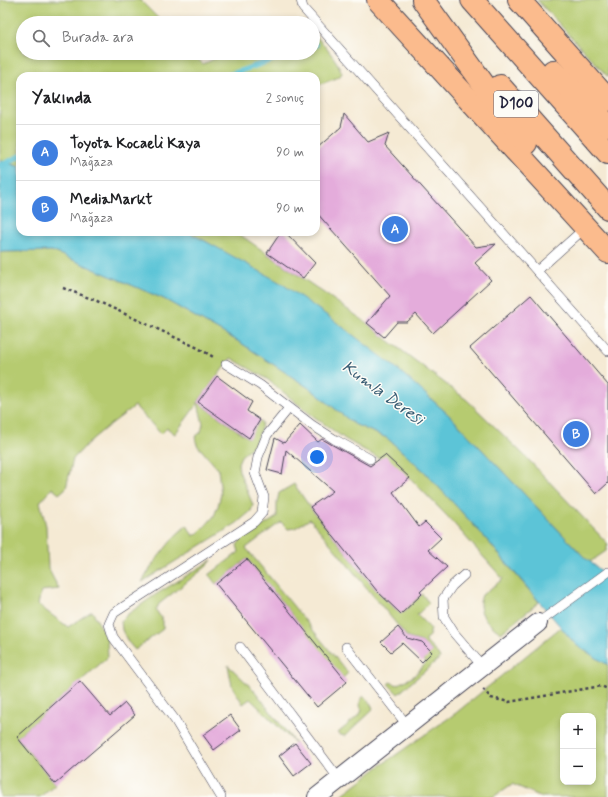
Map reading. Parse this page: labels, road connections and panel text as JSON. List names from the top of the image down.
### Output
{
  "streets": {
    "highway": ["D100"]
  },
  "water": ["Kumla Deresi"],
  "page": {
    "search": "Burada ara",
    "heading": ["Yakında", "2 sonuç"],
    "list": [
      {
        "mark": "A",
        "name": "Toyota Kocaeli Kaya",
        "note": "Mağaza",
        "value": "90 m"
      },
      {
        "mark": "B",
        "name": "MediaMarkt",
        "note": "Mağaza",
        "value": "90 m"
      }
    ],
    "pins": ["A", "B"],
    "map_buttons": ["+", "−"]
  }
}
